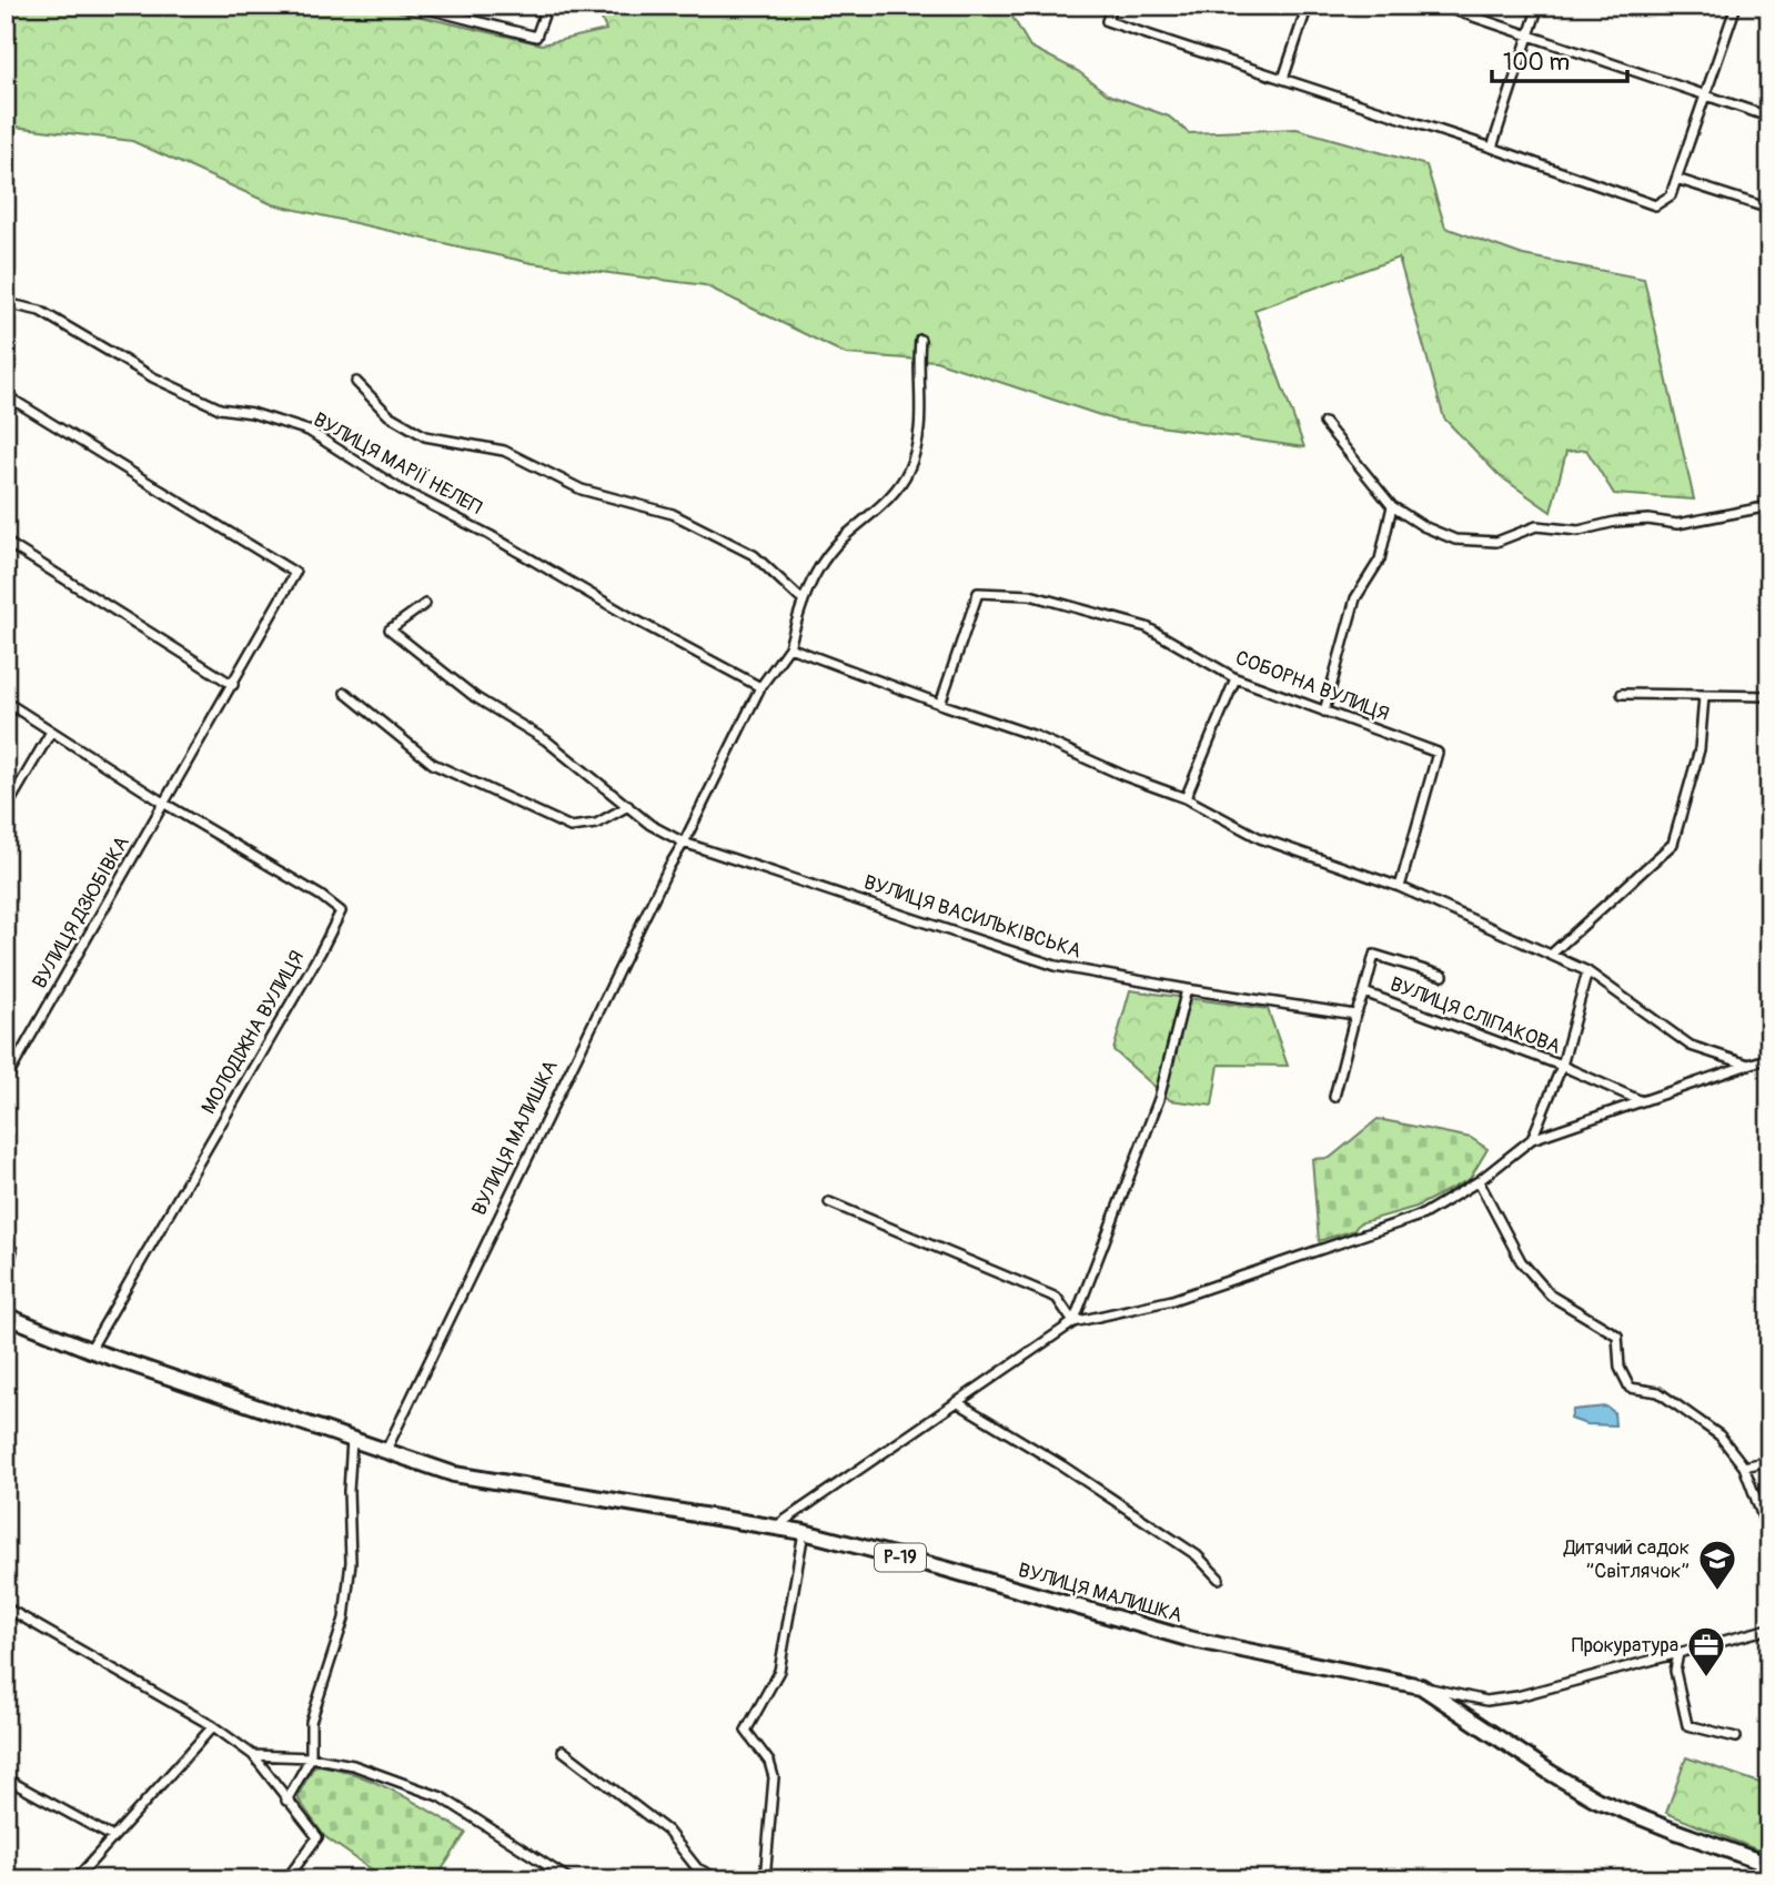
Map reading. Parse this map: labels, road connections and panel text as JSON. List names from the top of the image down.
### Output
{
  "streets": {
    "main road": ["ВУЛИЦЯ МАЛИШКА", "Р-19"],
    "street": [
      "ВУЛИЦЯ МАРІЇ НЕЛЕП",
      "СОБОРНА ВУЛИЦЯ",
      "ВУЛИЦЯ ДЗЮБІВКА",
      "ВУЛИЦЯ ВАСИЛЬКІВСЬКА",
      "ВУЛИЦЯ СЛІПАКОВА",
      "МОЛОДІЖНА ВУЛИЦЯ"
    ]
  },
  "crossings": [
    ["ВУЛИЦЯ ДЗЮБІВКА", "МОЛОДІЖНА ВУЛИЦЯ"],
    ["ВУЛИЦЯ ВАСИЛЬКІВСЬКА", "ВУЛИЦЯ СЛІПАКОВА"],
    ["ВУЛИЦЯ ВАСИЛЬКІВСЬКА", "ВУЛИЦЯ МАЛИШКА"],
    ["МОЛОДІЖНА ВУЛИЦЯ", "ВУЛИЦЯ МАЛИШКА"]
  ],
  "places": {
    "school or university": ["Дитячий садок ”Світлячок”"],
    "office": ["Прокуратура"]
  },
  "scale_bar": "100 m"
}
